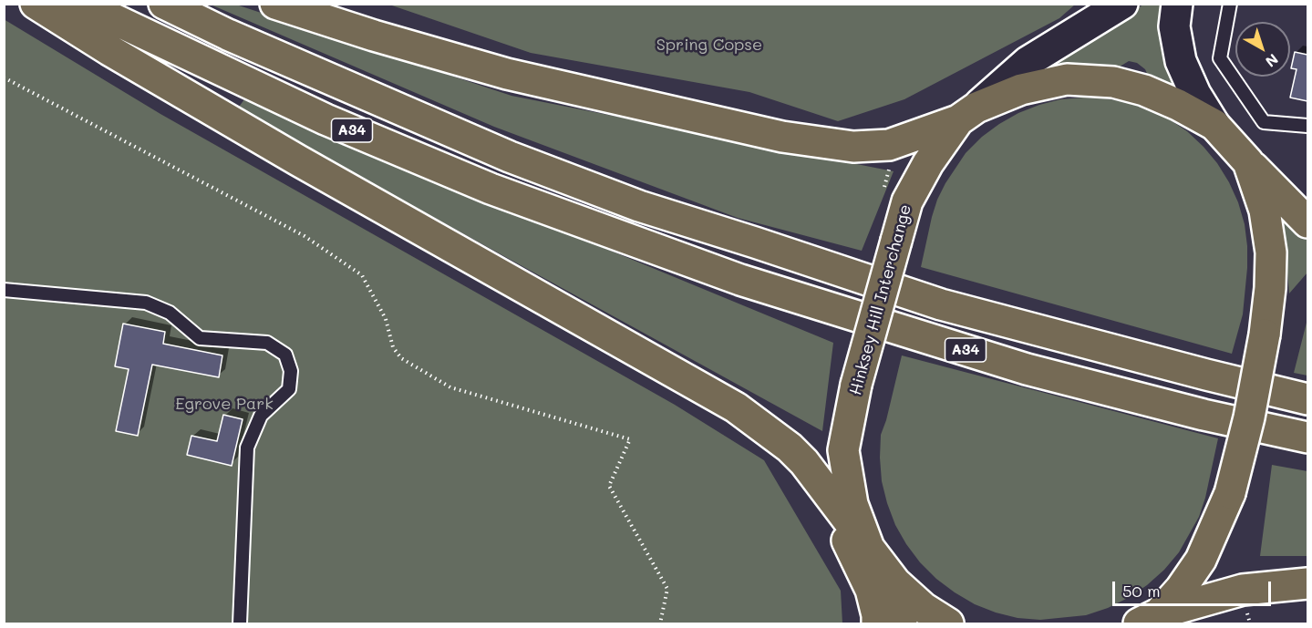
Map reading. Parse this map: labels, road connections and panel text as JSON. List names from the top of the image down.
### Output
{
  "streets": {
    "highway": ["A34", "Hinksey Hill Interchange"]
  },
  "parks": ["Spring Copse", "Egrove Park"],
  "scale_bar": "50 m",
  "north": "bottom right"
}
